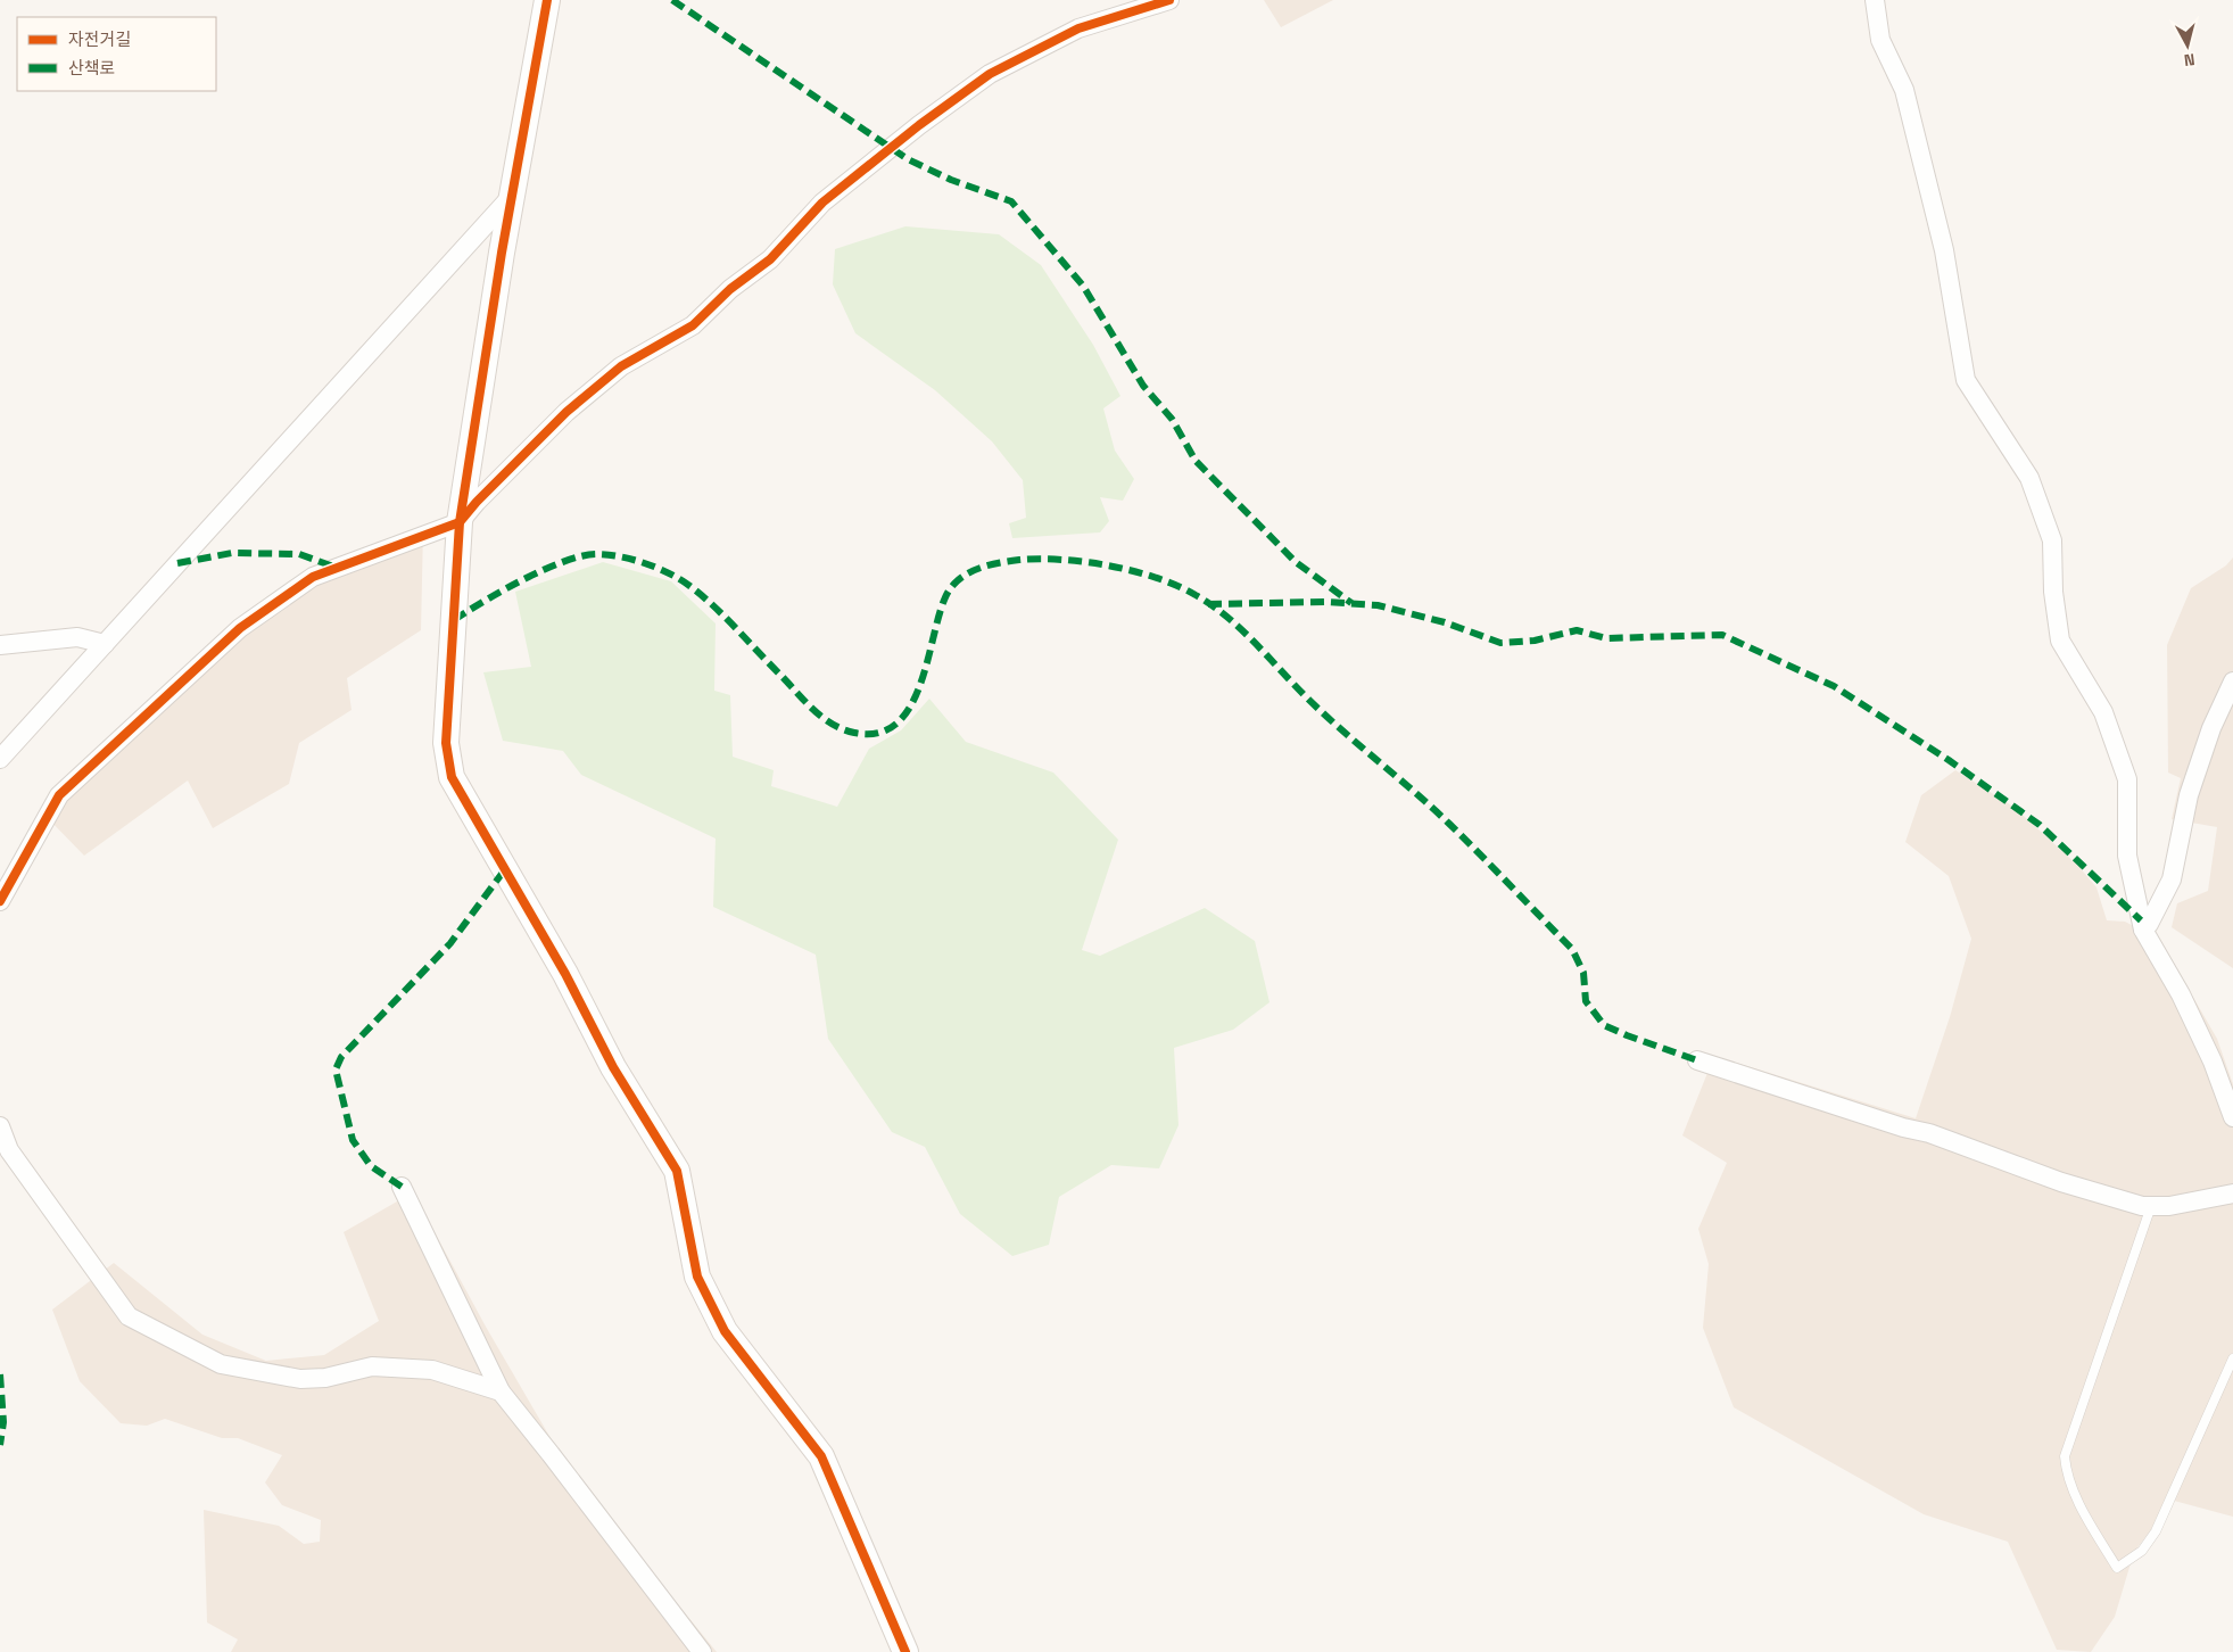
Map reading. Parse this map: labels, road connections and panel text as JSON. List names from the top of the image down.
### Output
{
  "legend": ["자전거길", "산책로"],
  "north": "bottom"
}
